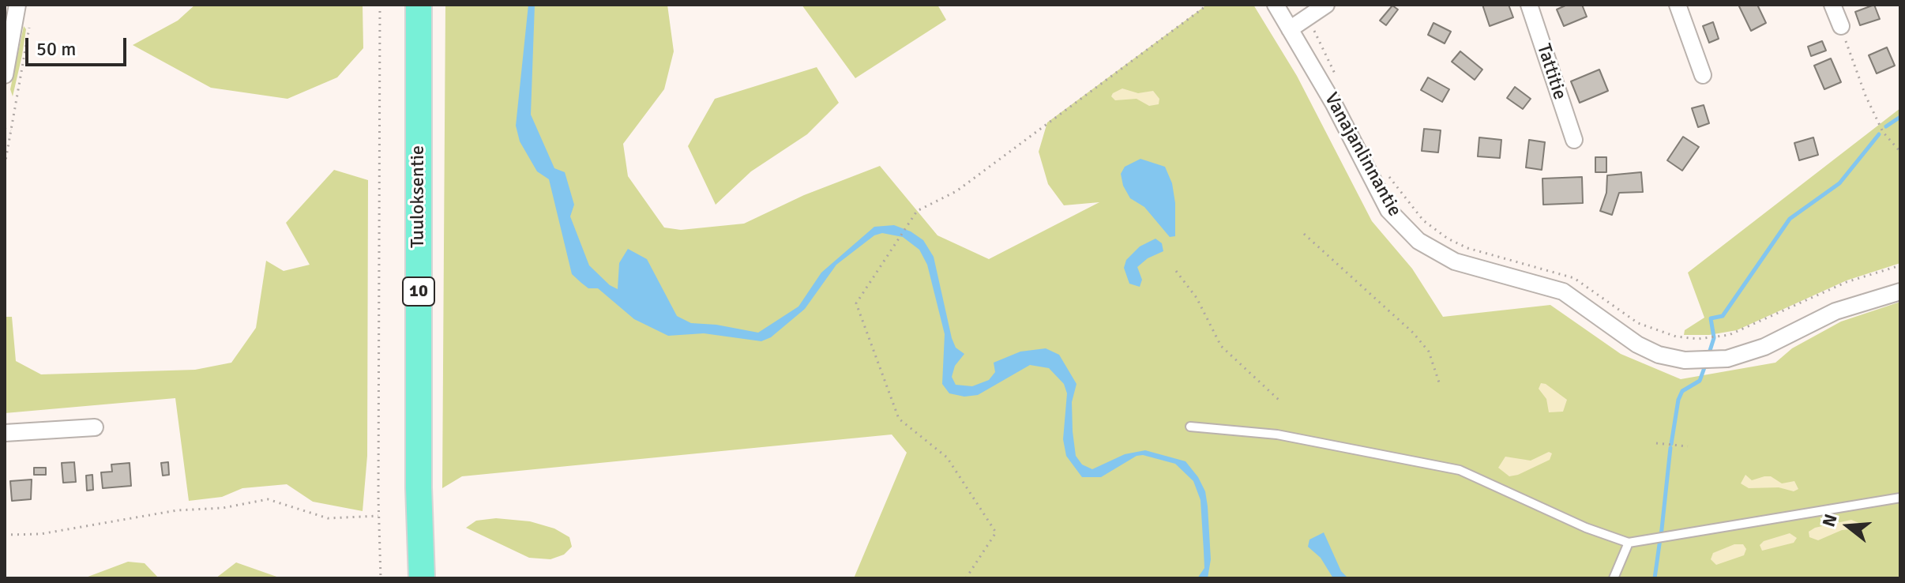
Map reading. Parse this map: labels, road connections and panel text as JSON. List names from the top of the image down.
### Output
{
  "streets": {
    "highway": ["Tuuloksentie", "10"],
    "street": ["Tattitie", "Vanajanlinnantie"]
  },
  "scale_bar": "50 m",
  "north": "left"
}
